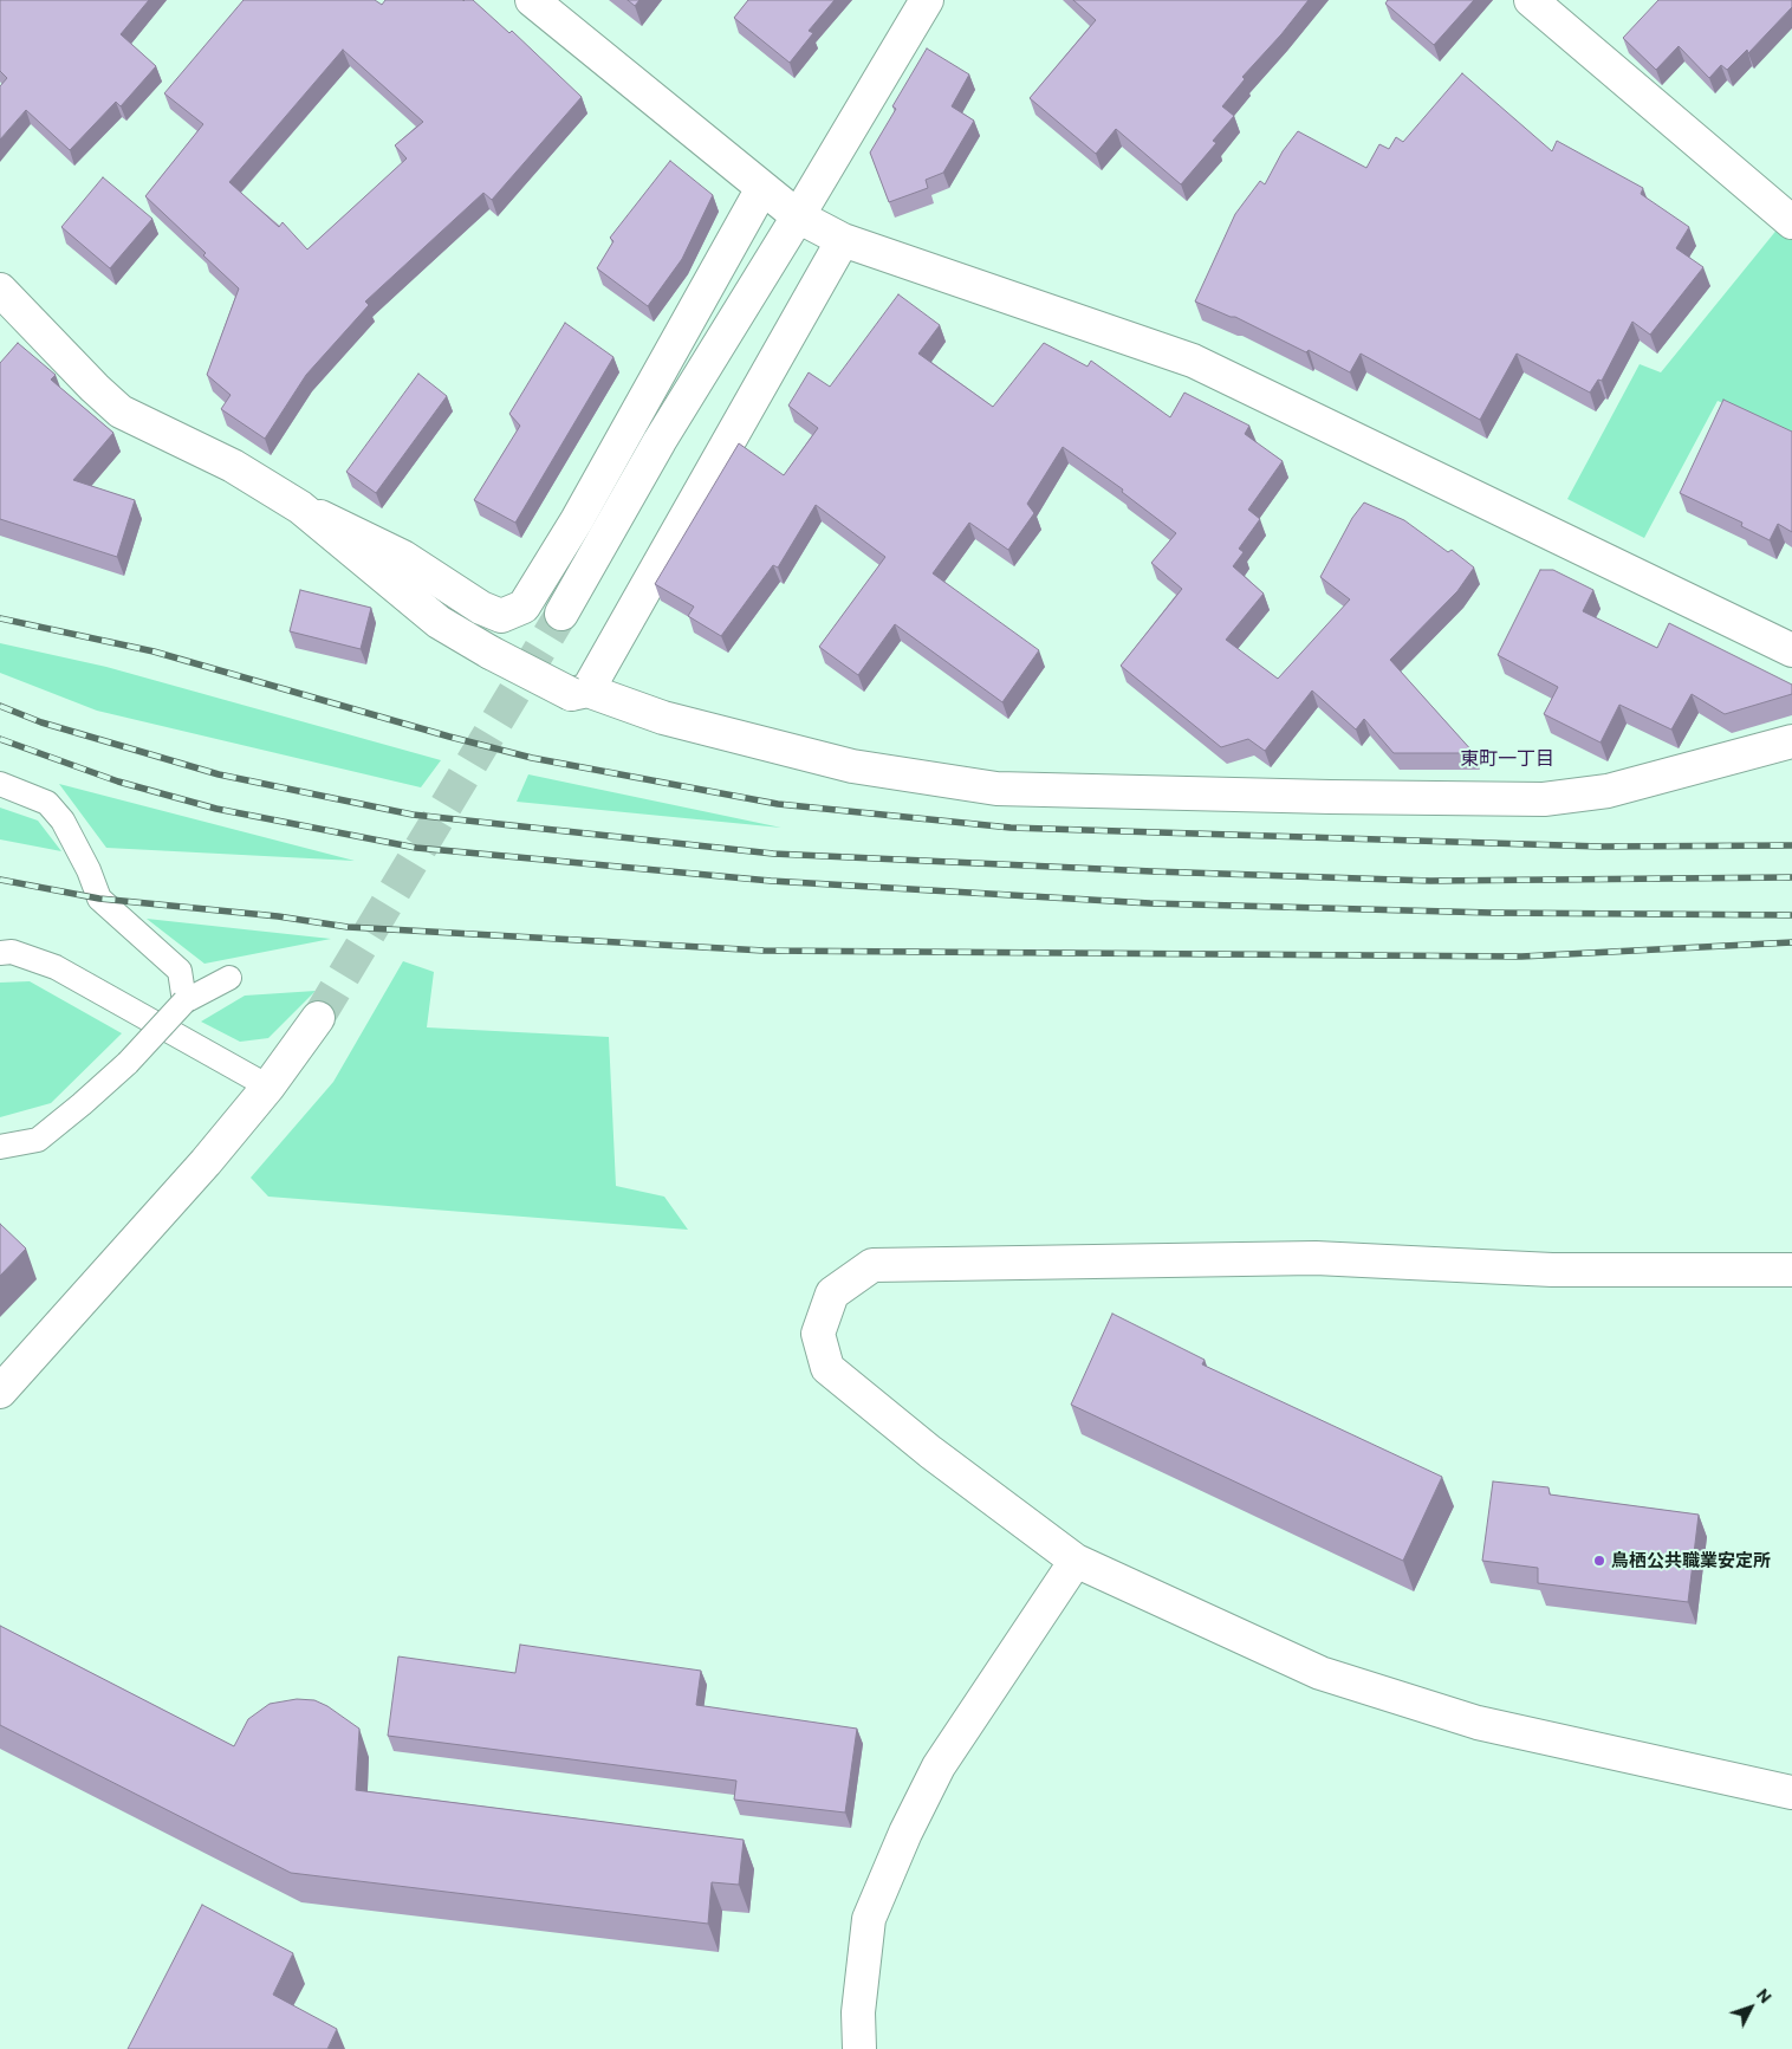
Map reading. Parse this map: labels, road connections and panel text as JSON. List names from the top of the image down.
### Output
{
  "districts": ["東町一丁目"],
  "places": ["鳥栖公共職業安定所"],
  "north": "top right"
}
